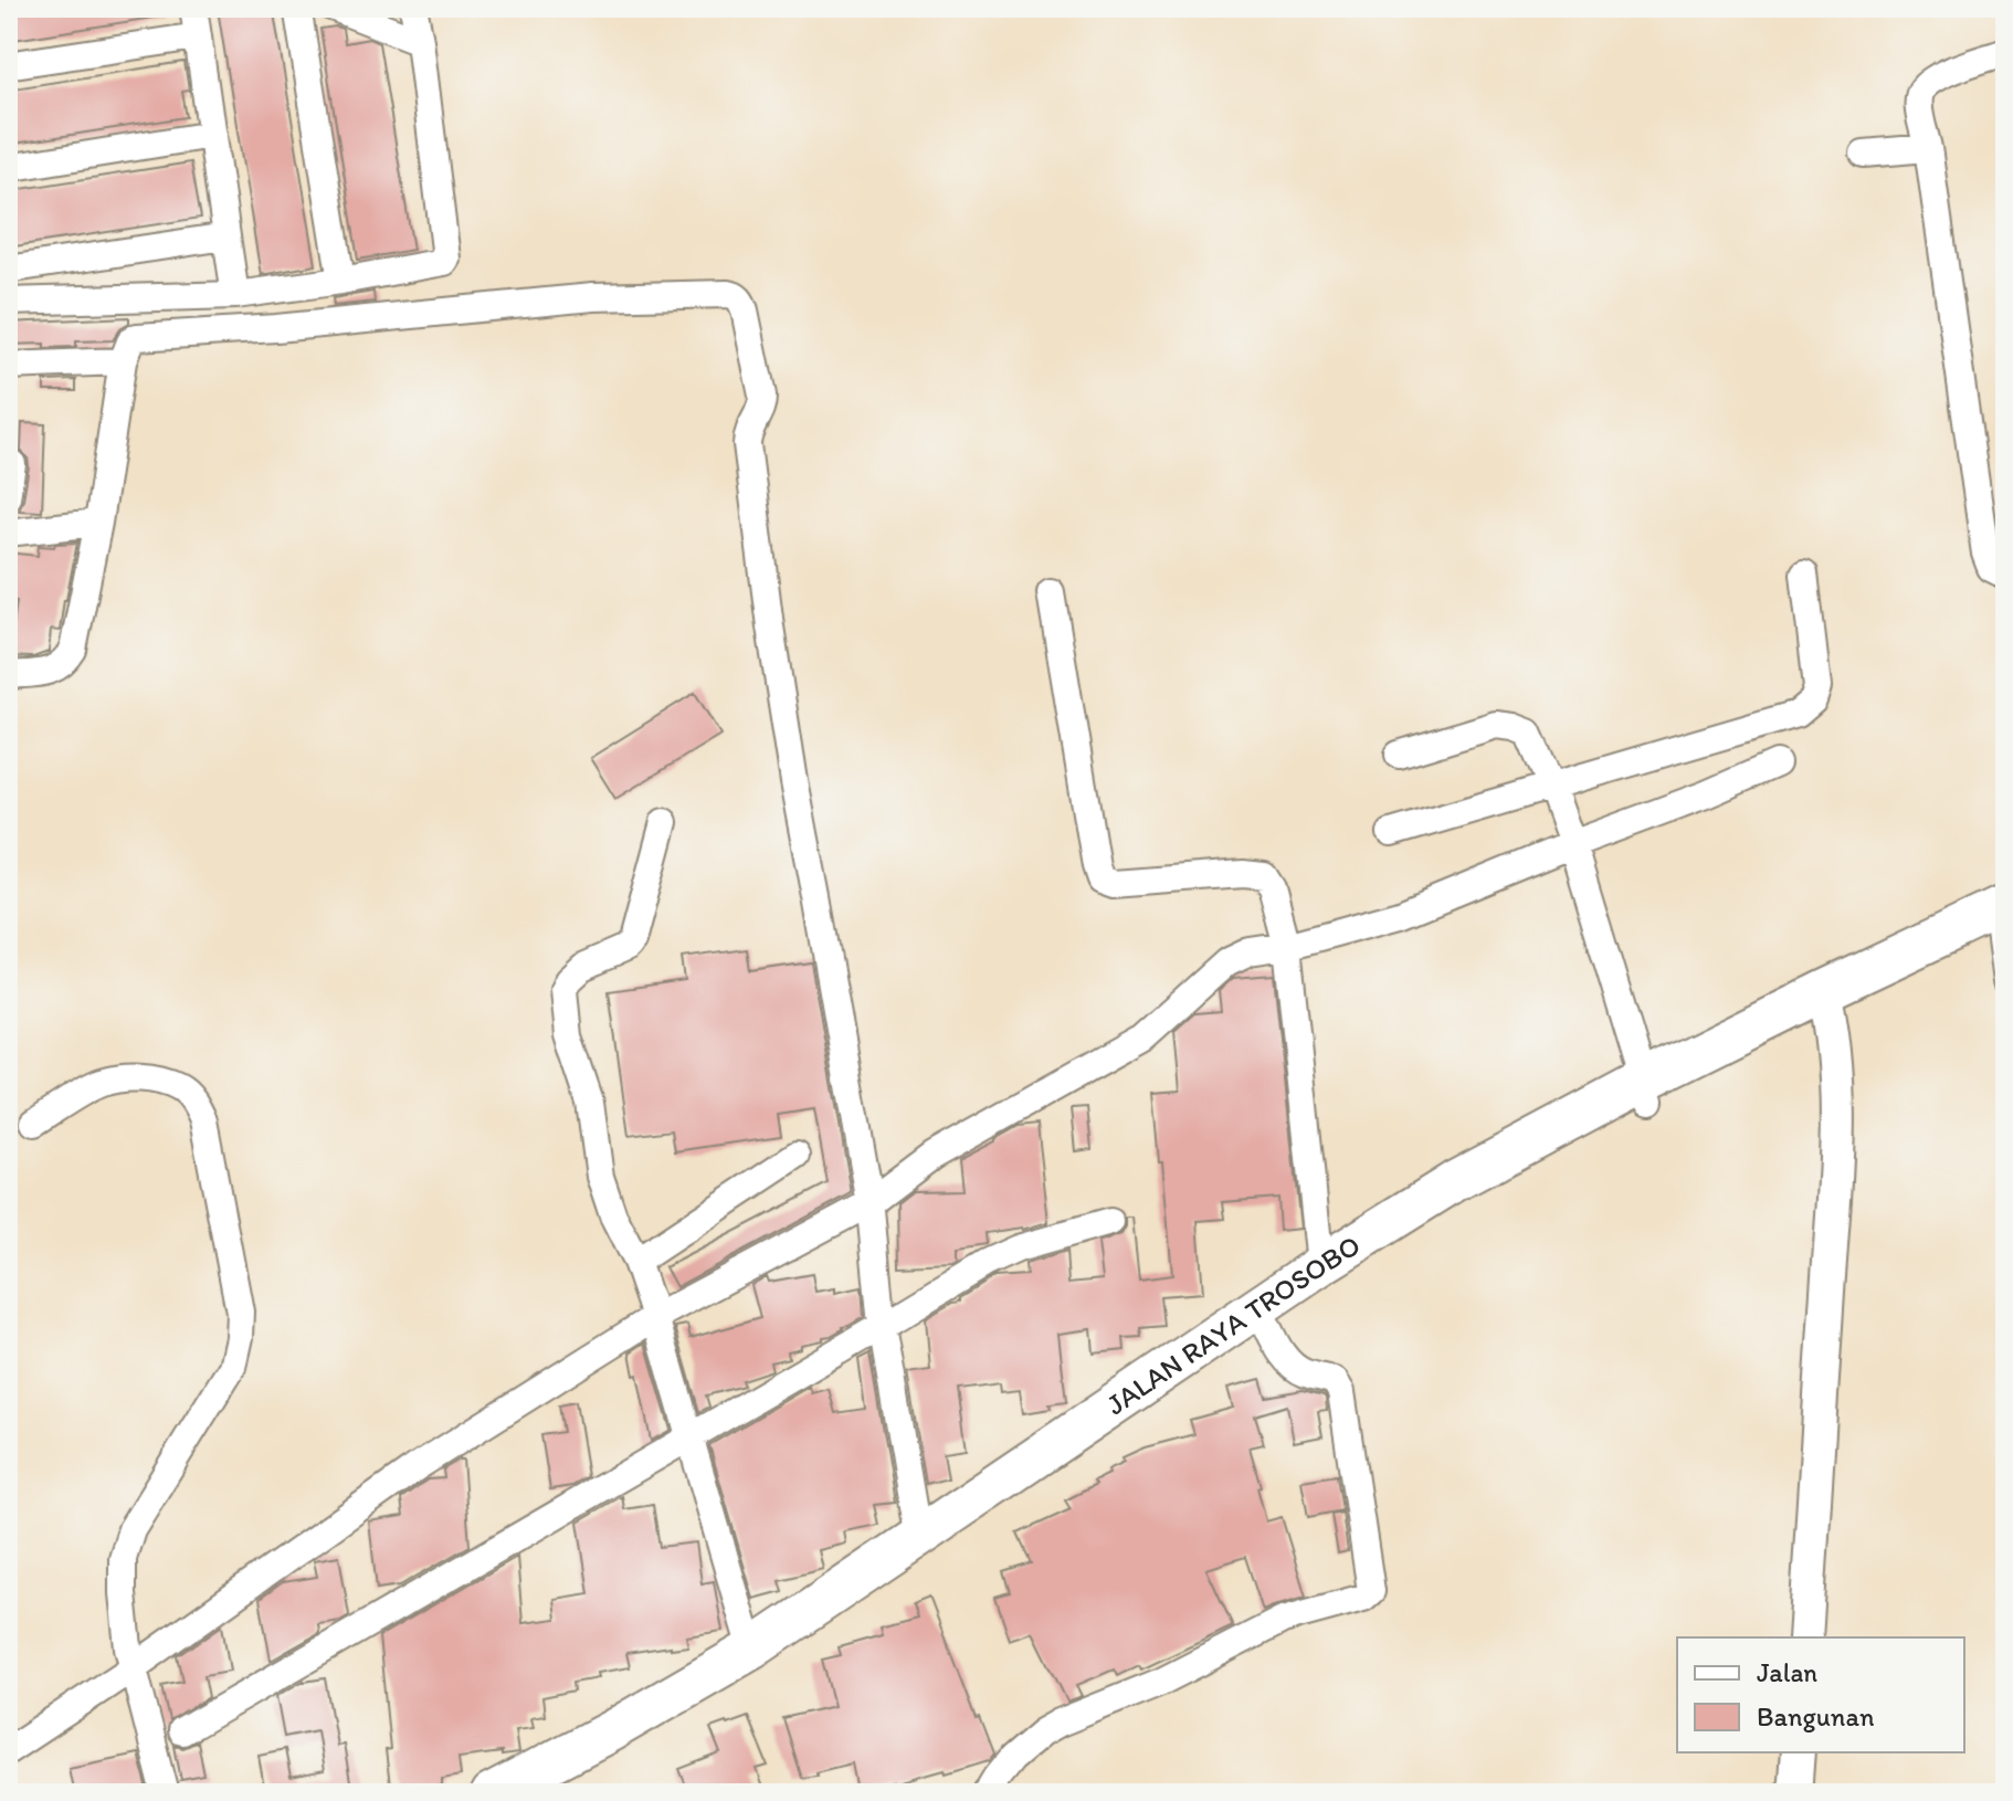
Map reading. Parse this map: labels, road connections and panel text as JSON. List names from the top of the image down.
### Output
{
  "streets": {
    "highway": ["JALAN RAYA TROSOBO"]
  },
  "legend": ["Jalan", "Bangunan"]
}
